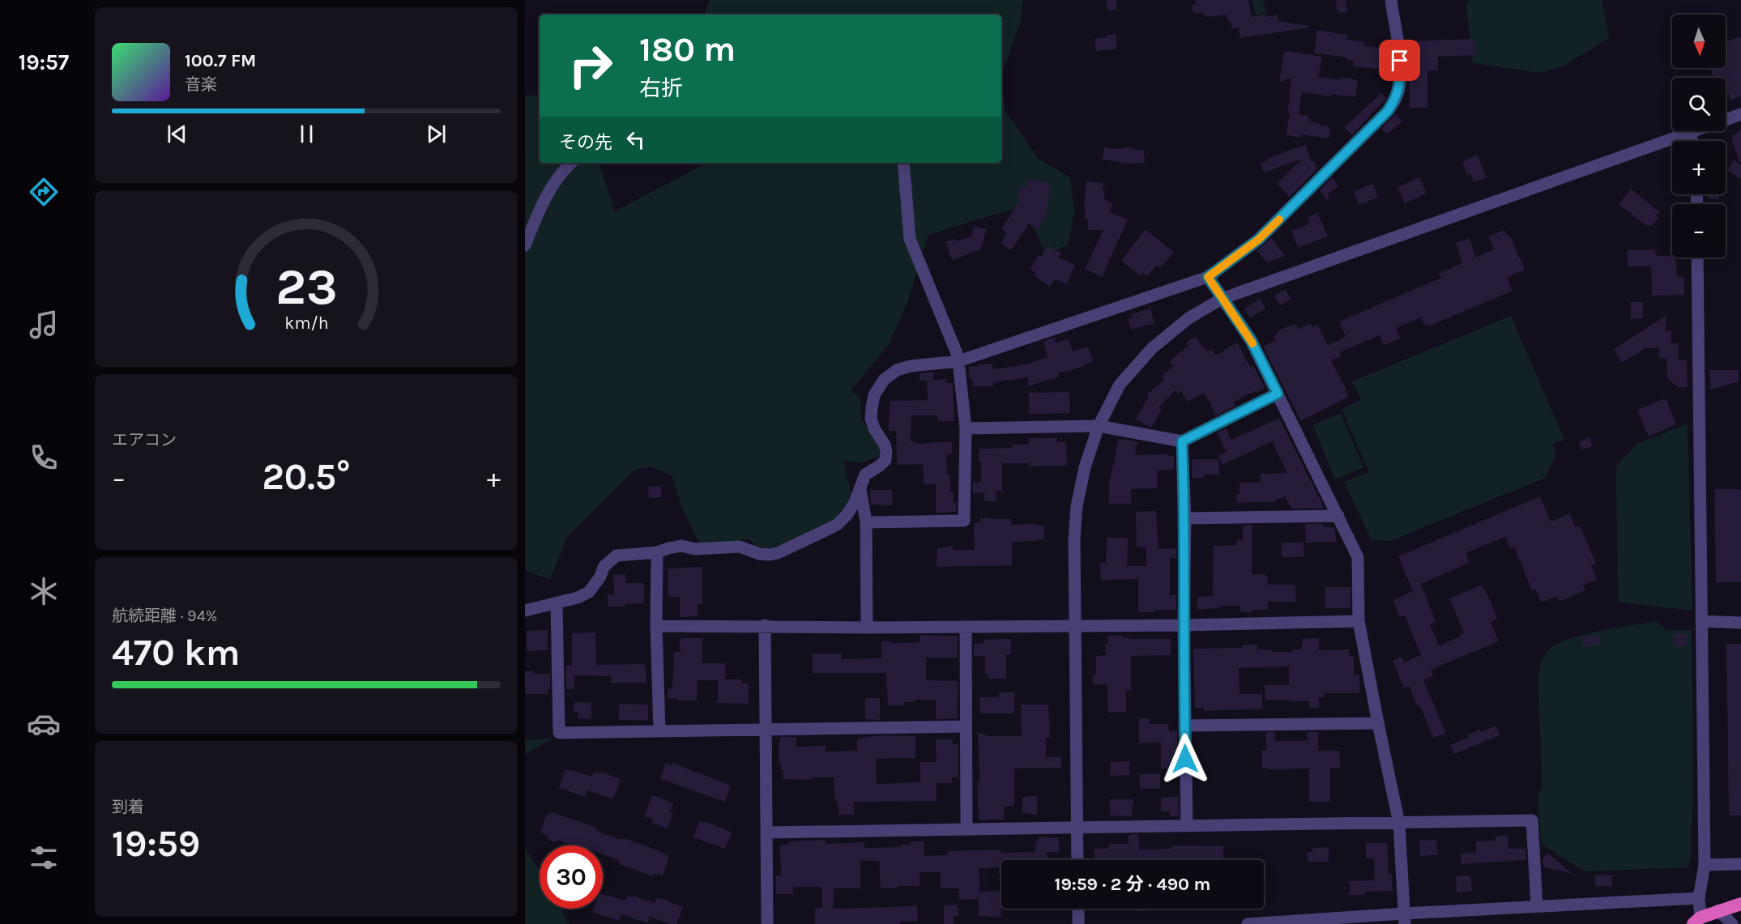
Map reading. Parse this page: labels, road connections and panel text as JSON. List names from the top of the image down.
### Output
{
  "north": "bottom",
  "page": {
    "tabs": "19:57",
    "map_buttons": ["+", "−"],
    "turn": ["180 m", "右折"],
    "song": ["100.7 FM", "音楽"],
    "then": "その先",
    "tile": [
      "エアコン",
      ["航続距離 · 94%", "470 km"],
      ["到着", "19:59"]
    ],
    "heat": ["−", "20.5°", "+"],
    "limit": "30",
    "trip": "19:59 · 2 分 · 490 m",
    "gauge": ["23", "km/h"]
  }
}
